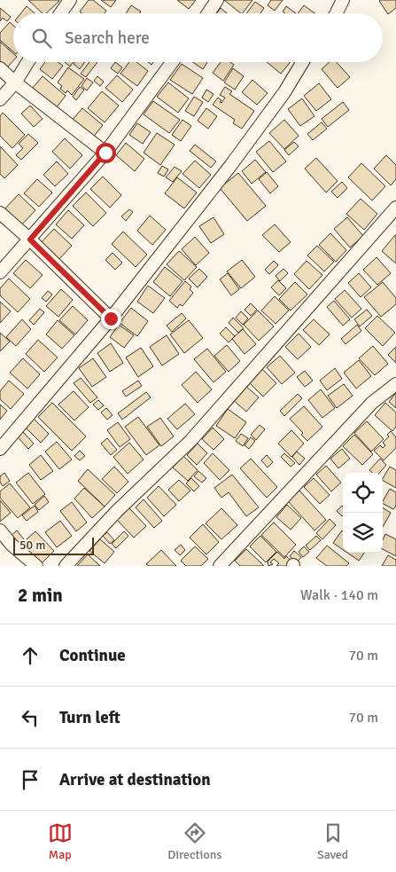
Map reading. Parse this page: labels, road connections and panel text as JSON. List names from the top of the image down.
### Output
{
  "scale_bar": "50 m",
  "page": {
    "search": "Search here",
    "scale": "50 m",
    "heading": ["2 min", "Walk · 140 m"],
    "list": [
      ["Continue", "70 m"],
      ["Turn left", "70 m"],
      "Arrive at destination"
    ],
    "nav": ["Map", "Directions", "Saved"]
  }
}
